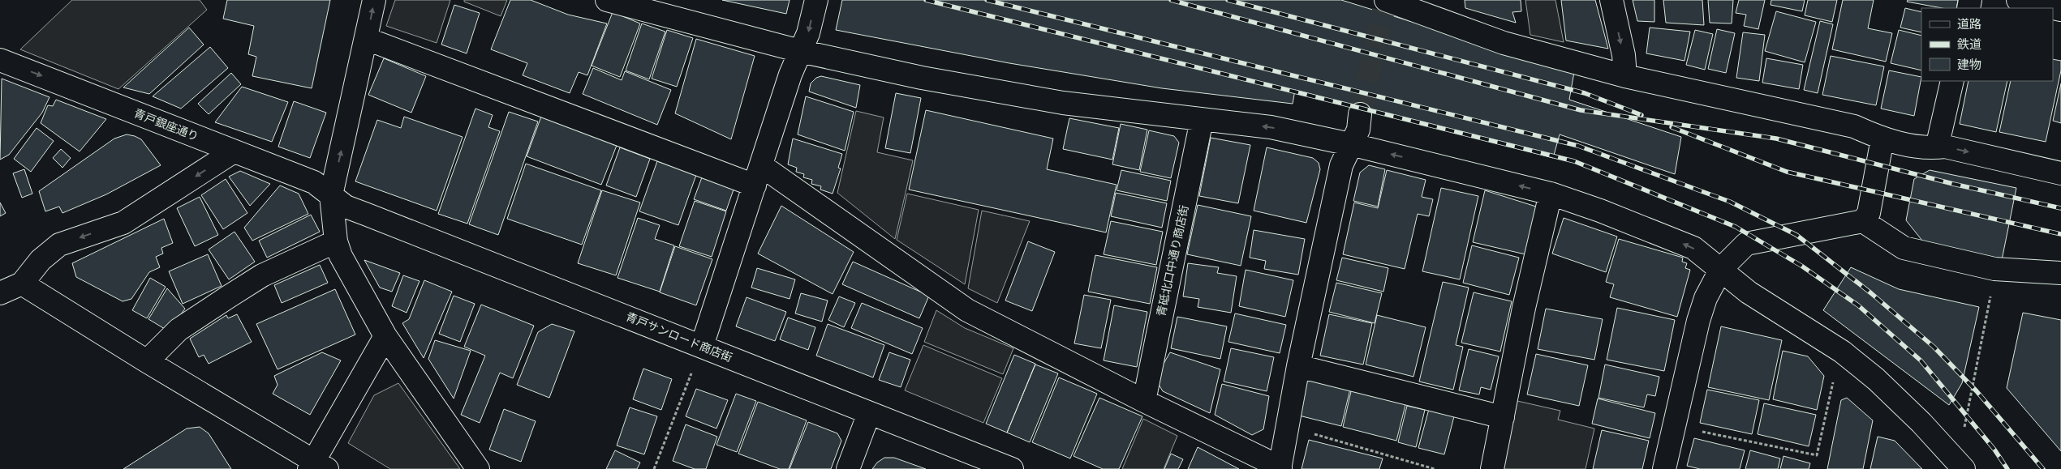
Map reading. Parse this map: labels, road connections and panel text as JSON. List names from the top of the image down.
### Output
{
  "streets": {
    "street": ["青戸銀座通り", "青砥北口中通り商店街", "青戸サンロード商店街"]
  },
  "crossings": [
    ["青戸銀座通り", "青戸サンロード商店街"]
  ],
  "one_way": ["青戸銀座通り"],
  "legend": ["道路", "鉄道", "建物"]
}
